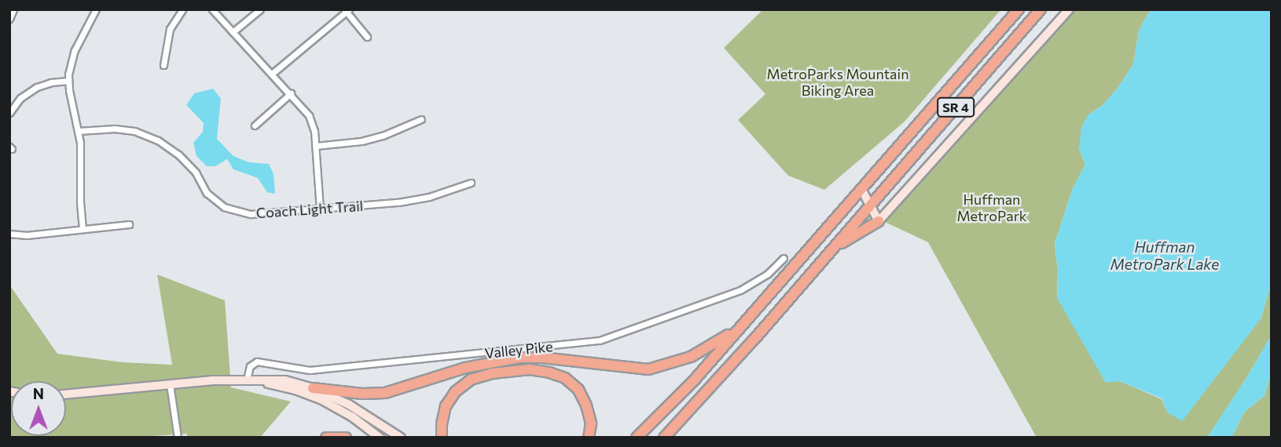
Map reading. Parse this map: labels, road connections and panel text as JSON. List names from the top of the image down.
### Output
{
  "streets": {
    "highway": ["SR 4"],
    "street": ["Coach Light Trail", "Valley Pike"]
  },
  "water": ["Huffman MetroPark Lake"],
  "parks": ["MetroParks Mountain Biking Area", "Huffman MetroPark"],
  "north": "top"
}
